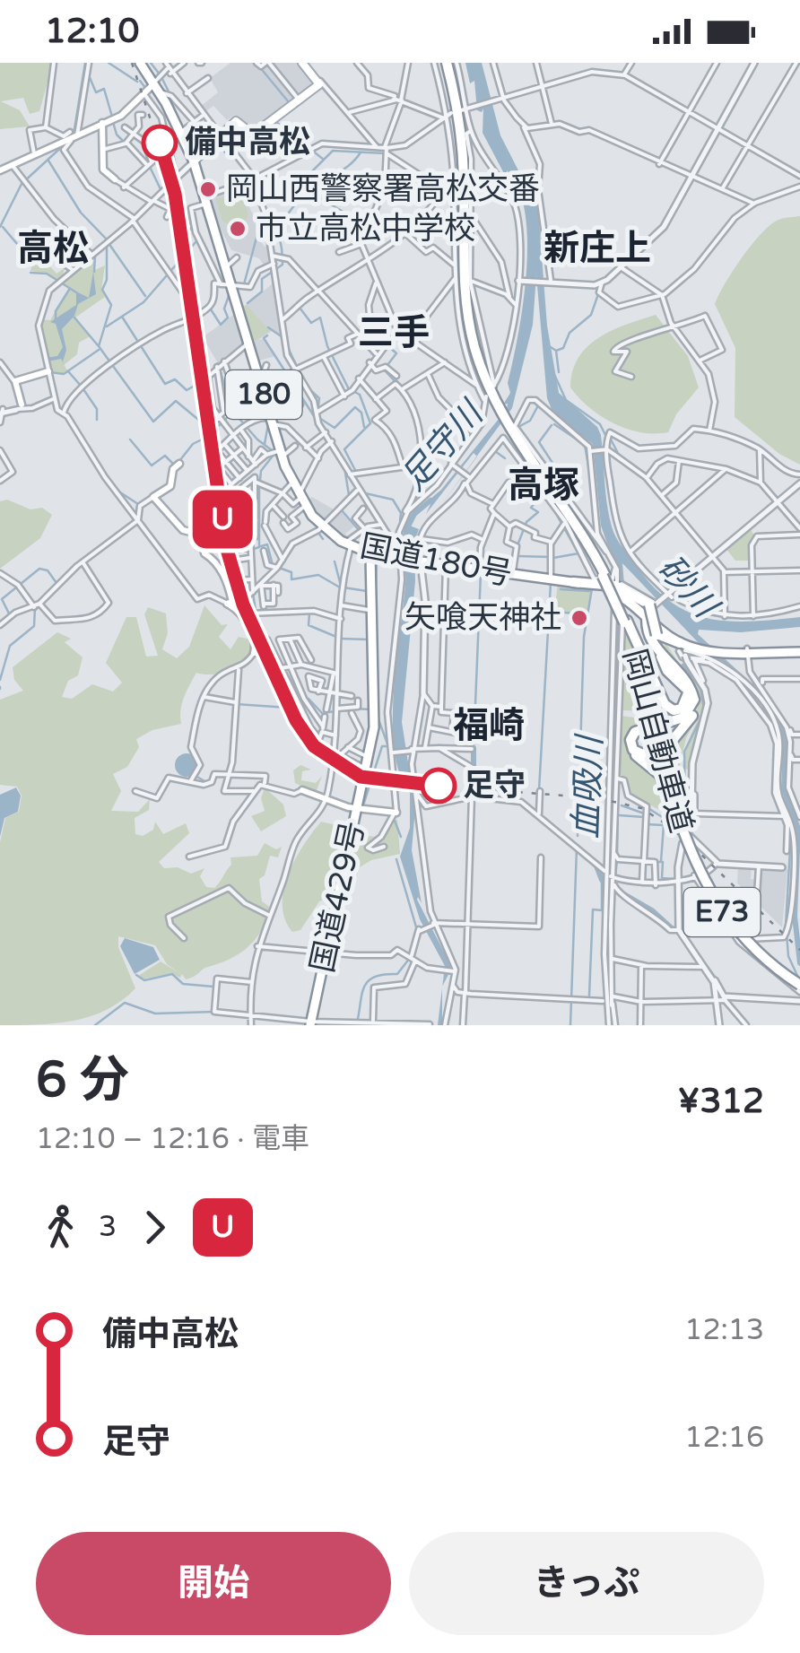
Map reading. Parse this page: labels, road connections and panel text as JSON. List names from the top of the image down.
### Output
{
  "streets": {
    "highway": [
      "180",
      "国道180号",
      "岡山自動車道",
      "国道429号",
      "E73"
    ]
  },
  "crossings": [
    ["国道180号", "国道429号"]
  ],
  "districts": [
    "高松",
    "新庄上",
    "三手",
    "高塚",
    "福崎"
  ],
  "water": ["足守川", "砂川", "血吸川"],
  "places": [
    "備中高松",
    "岡山西警察署高松交番",
    "市立高松中学校",
    "矢喰天神社",
    "足守"
  ],
  "page": {
    "status": "12:10",
    "on_map": "U",
    "heading": ["6 分", "12:10 – 12:16 · 電車", "¥312"],
    "legs": ["3", "U"],
    "list": [
      {
        "name": "備中高松",
        "value": "12:13"
      },
      {
        "name": "足守",
        "value": "12:16"
      }
    ],
    "buttons": ["開始", "きっぷ"]
  }
}
